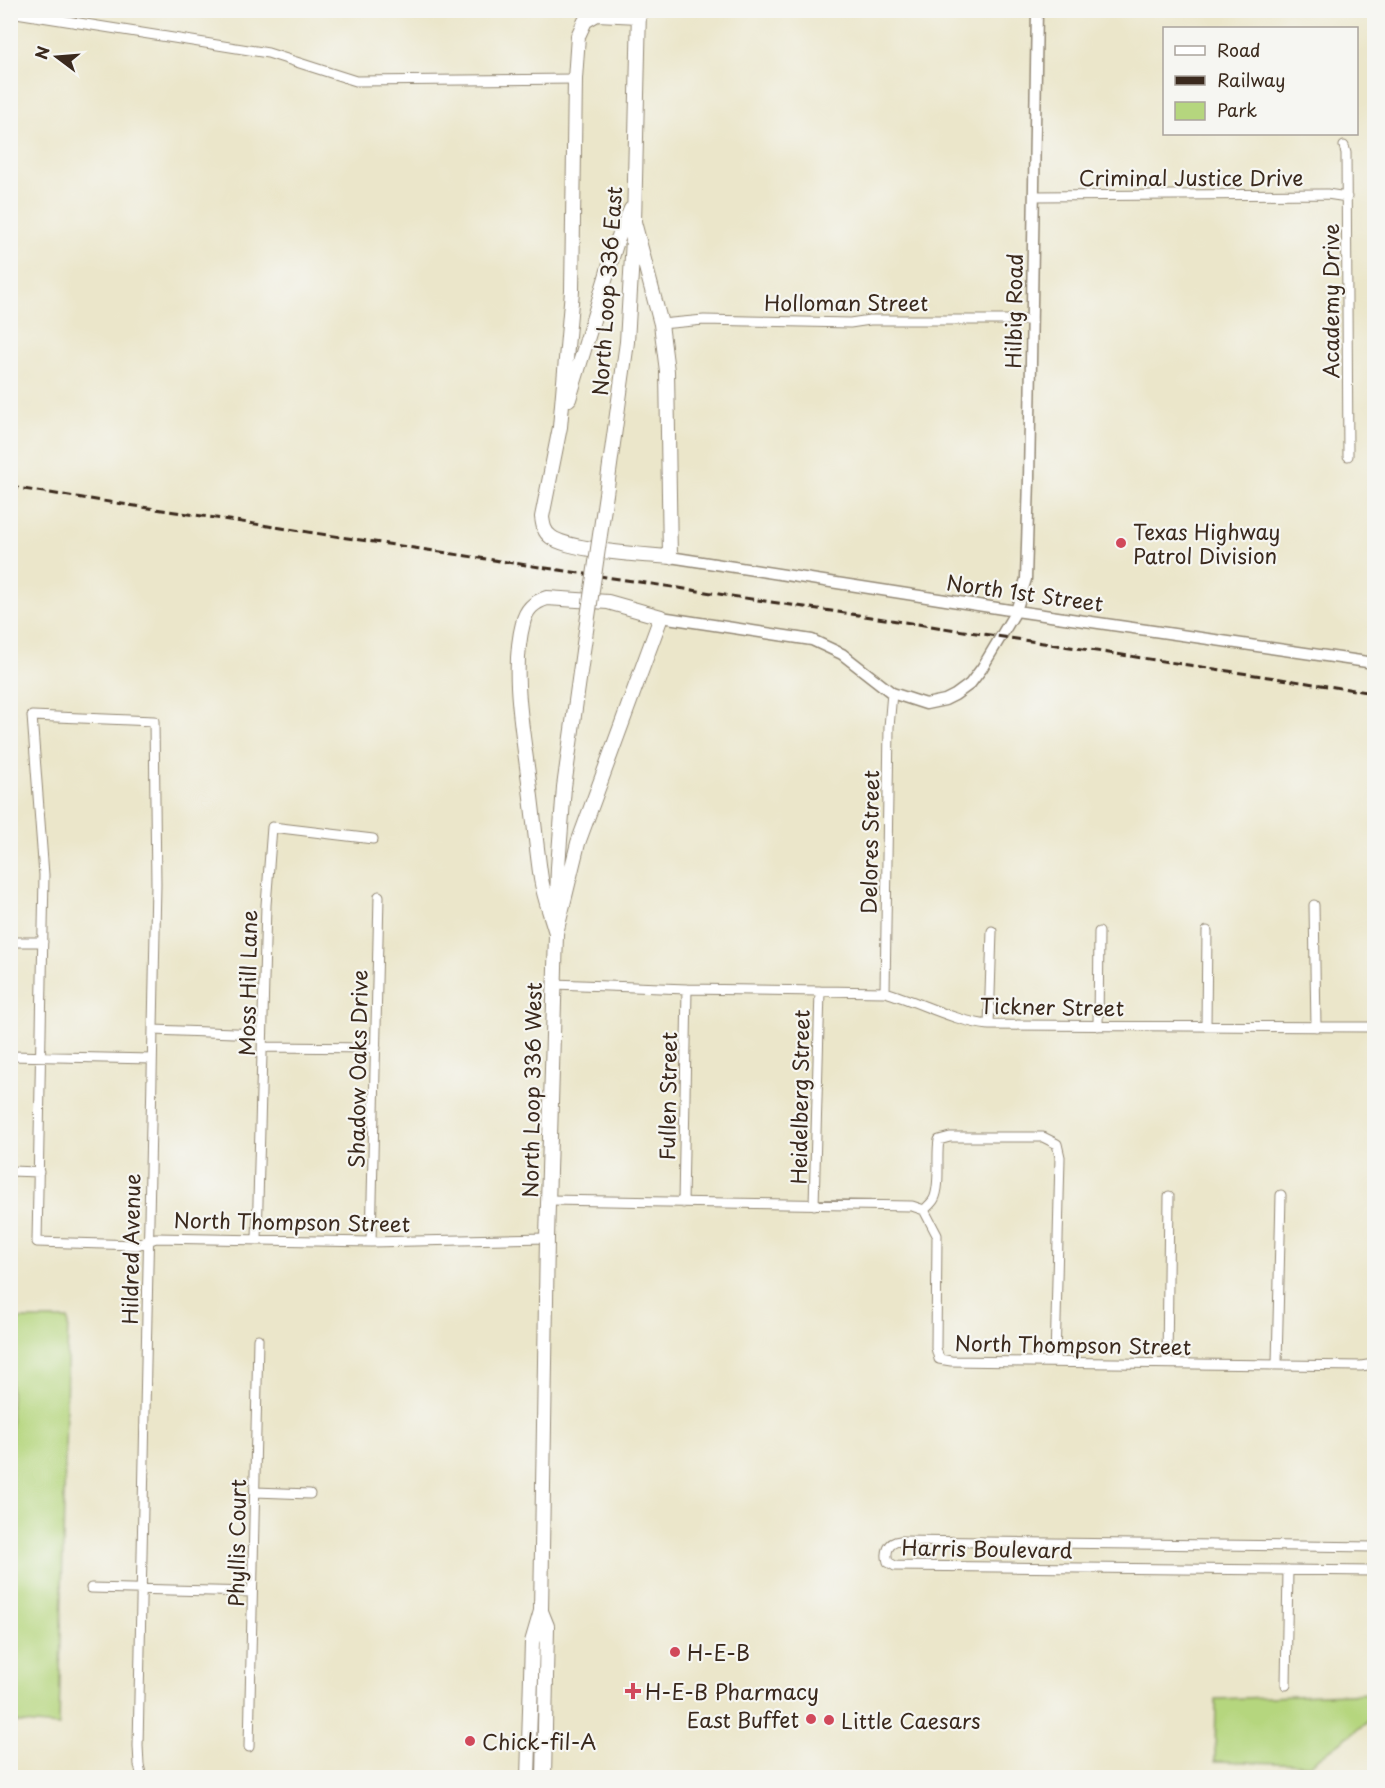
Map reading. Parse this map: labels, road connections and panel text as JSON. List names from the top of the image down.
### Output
{
  "streets": {
    "main road": ["North Loop 336 East", "North Loop 336 West"],
    "street": [
      "Criminal Justice Drive",
      "Academy Drive",
      "Holloman Street",
      "Hilbig Road",
      "North 1st Street",
      "Delores Street",
      "Moss Hill Lane",
      "Tickner Street",
      "Shadow Oaks Drive",
      "Fullen Street",
      "Heidelberg Street",
      "North Thompson Street",
      "Hildred Avenue",
      "Phyllis Court",
      "Harris Boulevard"
    ]
  },
  "crossings": [
    ["Criminal Justice Drive", "Academy Drive"],
    ["Criminal Justice Drive", "Hilbig Road"],
    ["North Loop 336 East", "North Loop 336 West"],
    ["Holloman Street", "Hilbig Road"],
    ["Hilbig Road", "North 1st Street"],
    ["Hilbig Road", "Delores Street"],
    ["Delores Street", "Tickner Street"],
    ["Moss Hill Lane", "North Thompson Street"],
    ["Tickner Street", "North Loop 336 West"],
    ["Tickner Street", "Fullen Street"],
    ["Tickner Street", "Heidelberg Street"],
    ["Shadow Oaks Drive", "North Thompson Street"],
    ["North Loop 336 West", "North Thompson Street"],
    ["North Thompson Street", "Hildred Avenue"]
  ],
  "places": {
    "other": [
      "Texas Highway Patrol Division",
      "H-E-B",
      "East Buffet",
      "Little Caesars",
      "Chick-fil-A"
    ],
    "health": ["H-E-B Pharmacy"]
  },
  "legend": ["Road", "Railway", "Park"],
  "north": "left"
}
